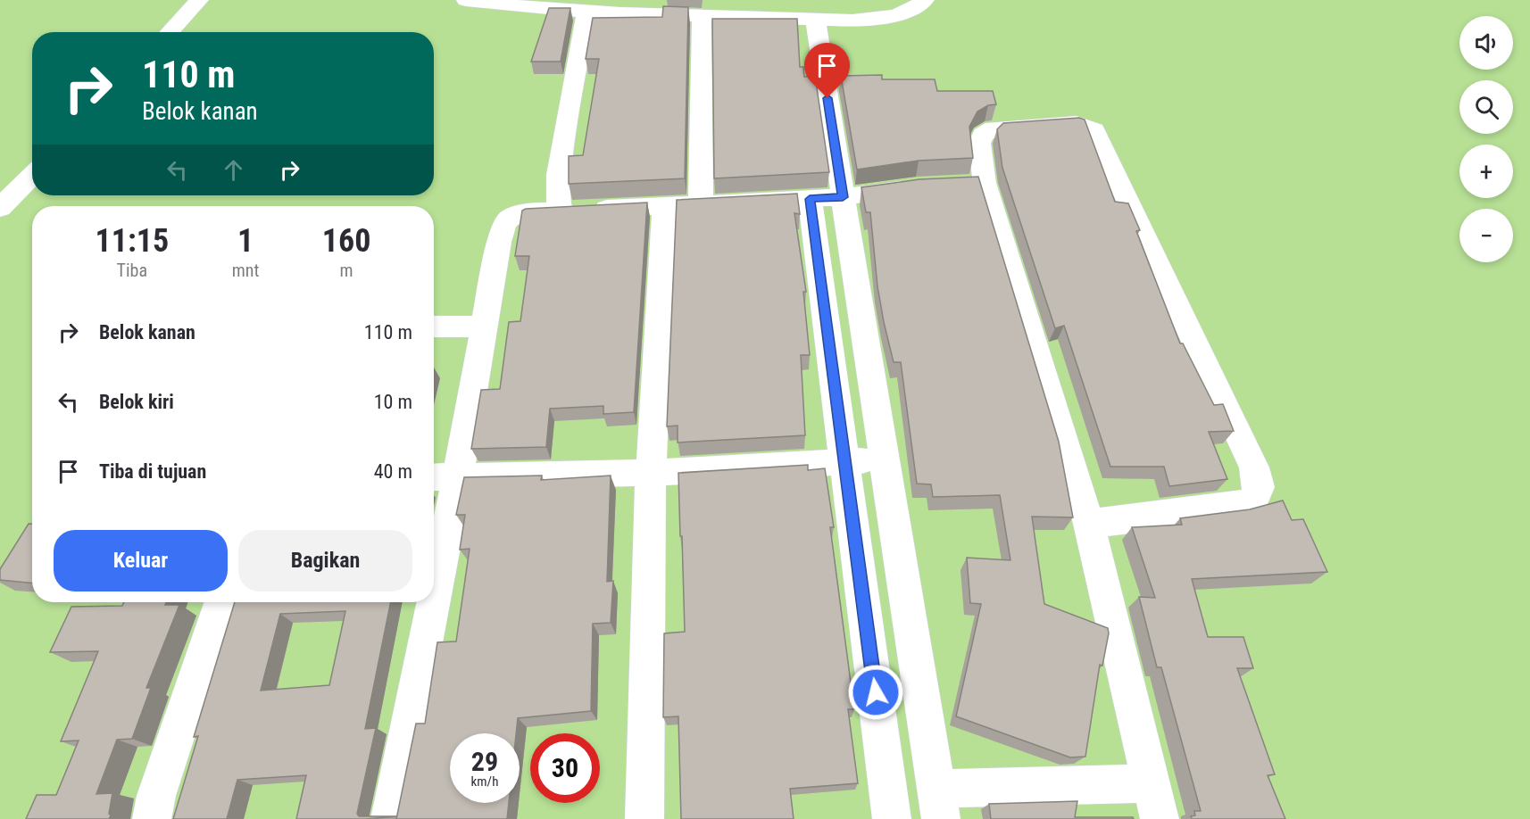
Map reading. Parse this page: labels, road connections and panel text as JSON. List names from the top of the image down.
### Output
{
  "page": {
    "map_buttons": ["+", "−"],
    "turn": ["110 m", "Belok kanan"],
    "eta": [
      "11:15",
      "Tiba",
      "1",
      "mnt",
      "160",
      "m"
    ],
    "list": [
      {
        "name": "Belok kanan",
        "value": "110 m"
      },
      {
        "name": "Belok kiri",
        "value": "10 m"
      },
      {
        "name": "Tiba di tujuan",
        "value": "40 m"
      }
    ],
    "buttons": ["Keluar", "Bagikan"],
    "speed": "29 km/h",
    "limit": "30"
  }
}
